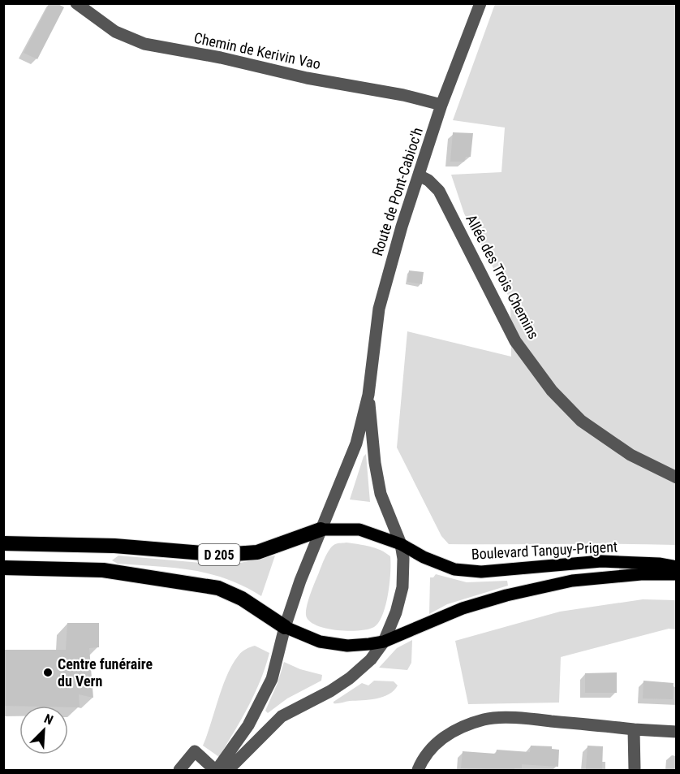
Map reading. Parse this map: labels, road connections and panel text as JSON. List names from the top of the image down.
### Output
{
  "streets": {
    "highway": ["D 205"],
    "main road": ["Boulevard Tanguy-Prigent"],
    "street": ["Chemin de Kerivin Vao", "Route de Pont-Cabioc'h", "Allée des Trois Chemins"]
  },
  "crossings": [
    ["Chemin de Kerivin Vao", "Route de Pont-Cabioc'h"],
    ["Route de Pont-Cabioc'h", "Allée des Trois Chemins"],
    ["Route de Pont-Cabioc'h", "Boulevard Tanguy-Prigent"],
    ["Route de Pont-Cabioc'h", "D 205"],
    ["Boulevard Tanguy-Prigent", "D 205"]
  ],
  "places": ["Centre funéraire du Vern"],
  "north": "top right"
}
